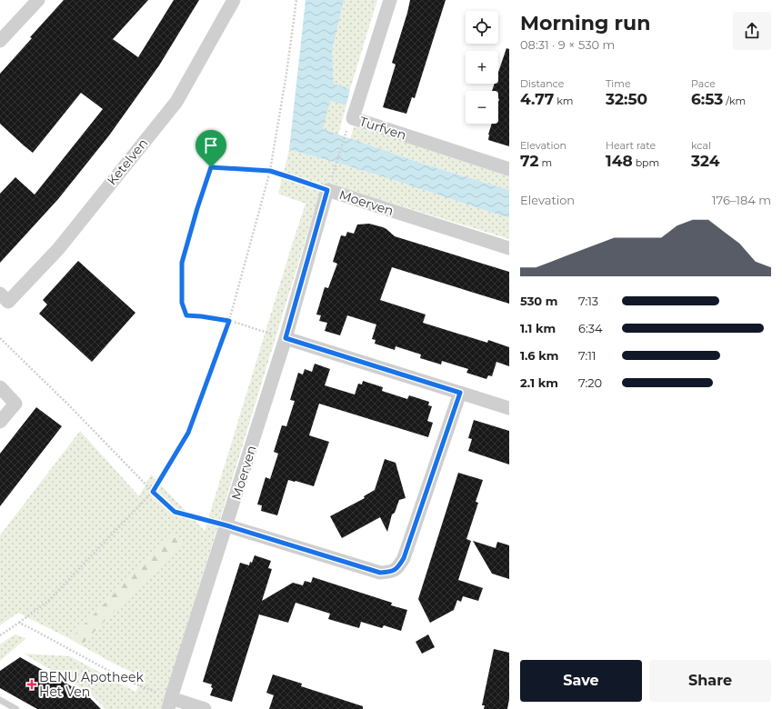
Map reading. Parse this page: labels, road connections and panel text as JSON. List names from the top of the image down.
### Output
{
  "streets": {
    "street": ["Turfven", "Ketelven", "Moerven"]
  },
  "places": {
    "health": ["BENU Apotheek Het Ven"]
  },
  "page": {
    "heading": ["Morning run", "08:31 · 9 × 530 m"],
    "map_buttons": ["+", "−"],
    "stats": [
      ["Distance", "4.77 km"],
      ["Time", "32:50"],
      ["Pace", "6:53 /km"],
      ["Elevation", "72 m"],
      ["Heart rate", "148 bpm"],
      ["kcal", "324"]
    ],
    "chart": ["Elevation", "176–184 m"],
    "list": [
      {
        "name": "530 m",
        "note": "7:13"
      },
      {
        "name": "1.1 km",
        "note": "6:34"
      },
      {
        "name": "1.6 km",
        "note": "7:11"
      },
      {
        "name": "2.1 km",
        "note": "7:20"
      }
    ],
    "buttons": ["Save", "Share"]
  }
}
